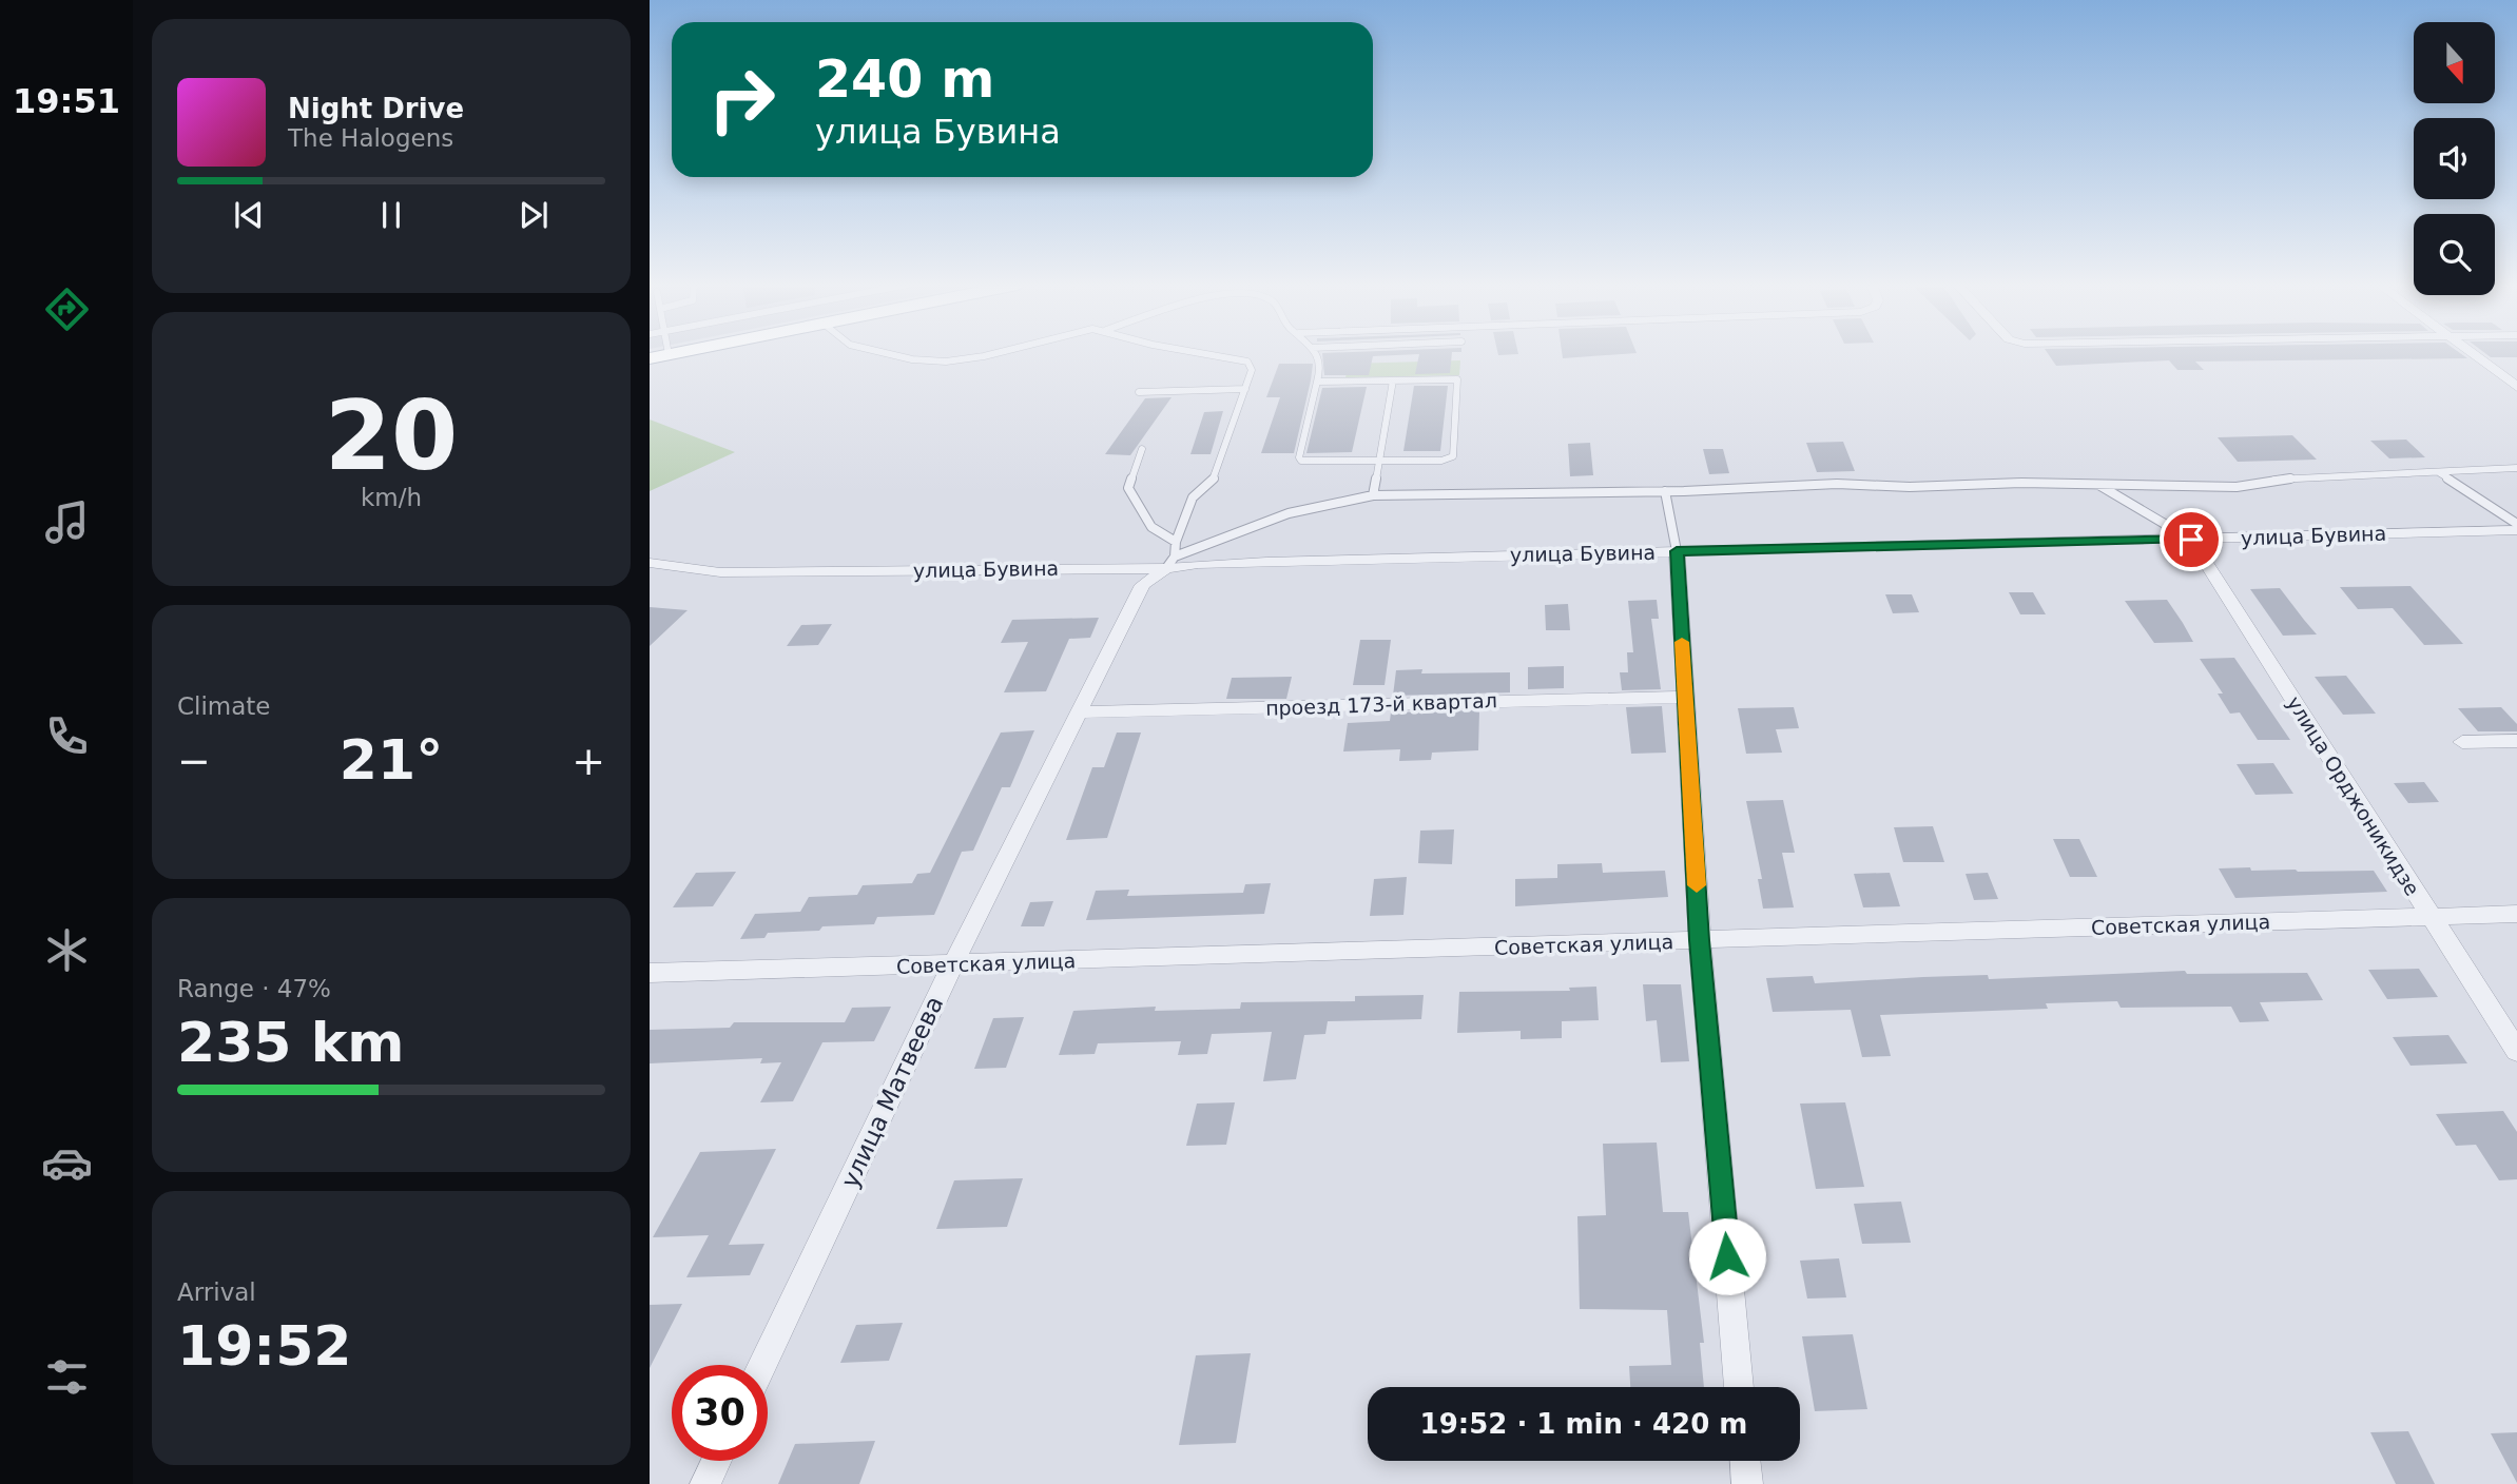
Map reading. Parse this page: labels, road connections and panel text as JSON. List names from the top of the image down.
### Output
{
  "streets": {
    "street": [
      "улица Бувина",
      "проезд 173-й квартал",
      "улица Орджоникидзе",
      "Советская улица",
      "улица Матвеева"
    ]
  },
  "crossings": [
    ["улица Бувина", "улица Орджоникидзе"],
    ["улица Бувина", "улица Матвеева"],
    ["проезд 173-й квартал", "улица Матвеева"],
    ["улица Орджоникидзе", "Советская улица"],
    ["Советская улица", "улица Матвеева"]
  ],
  "north": "bottom",
  "page": {
    "tabs": "19:51",
    "turn": ["240 m", "улица Бувина"],
    "song": ["Night Drive", "The Halogens"],
    "tile": [
      ["20", "km/h"],
      "Climate",
      ["Range · 47%", "235 km"],
      ["Arrival", "19:52"]
    ],
    "heat": ["−", "21°", "+"],
    "limit": "30",
    "trip": "19:52 · 1 min · 420 m"
  }
}
